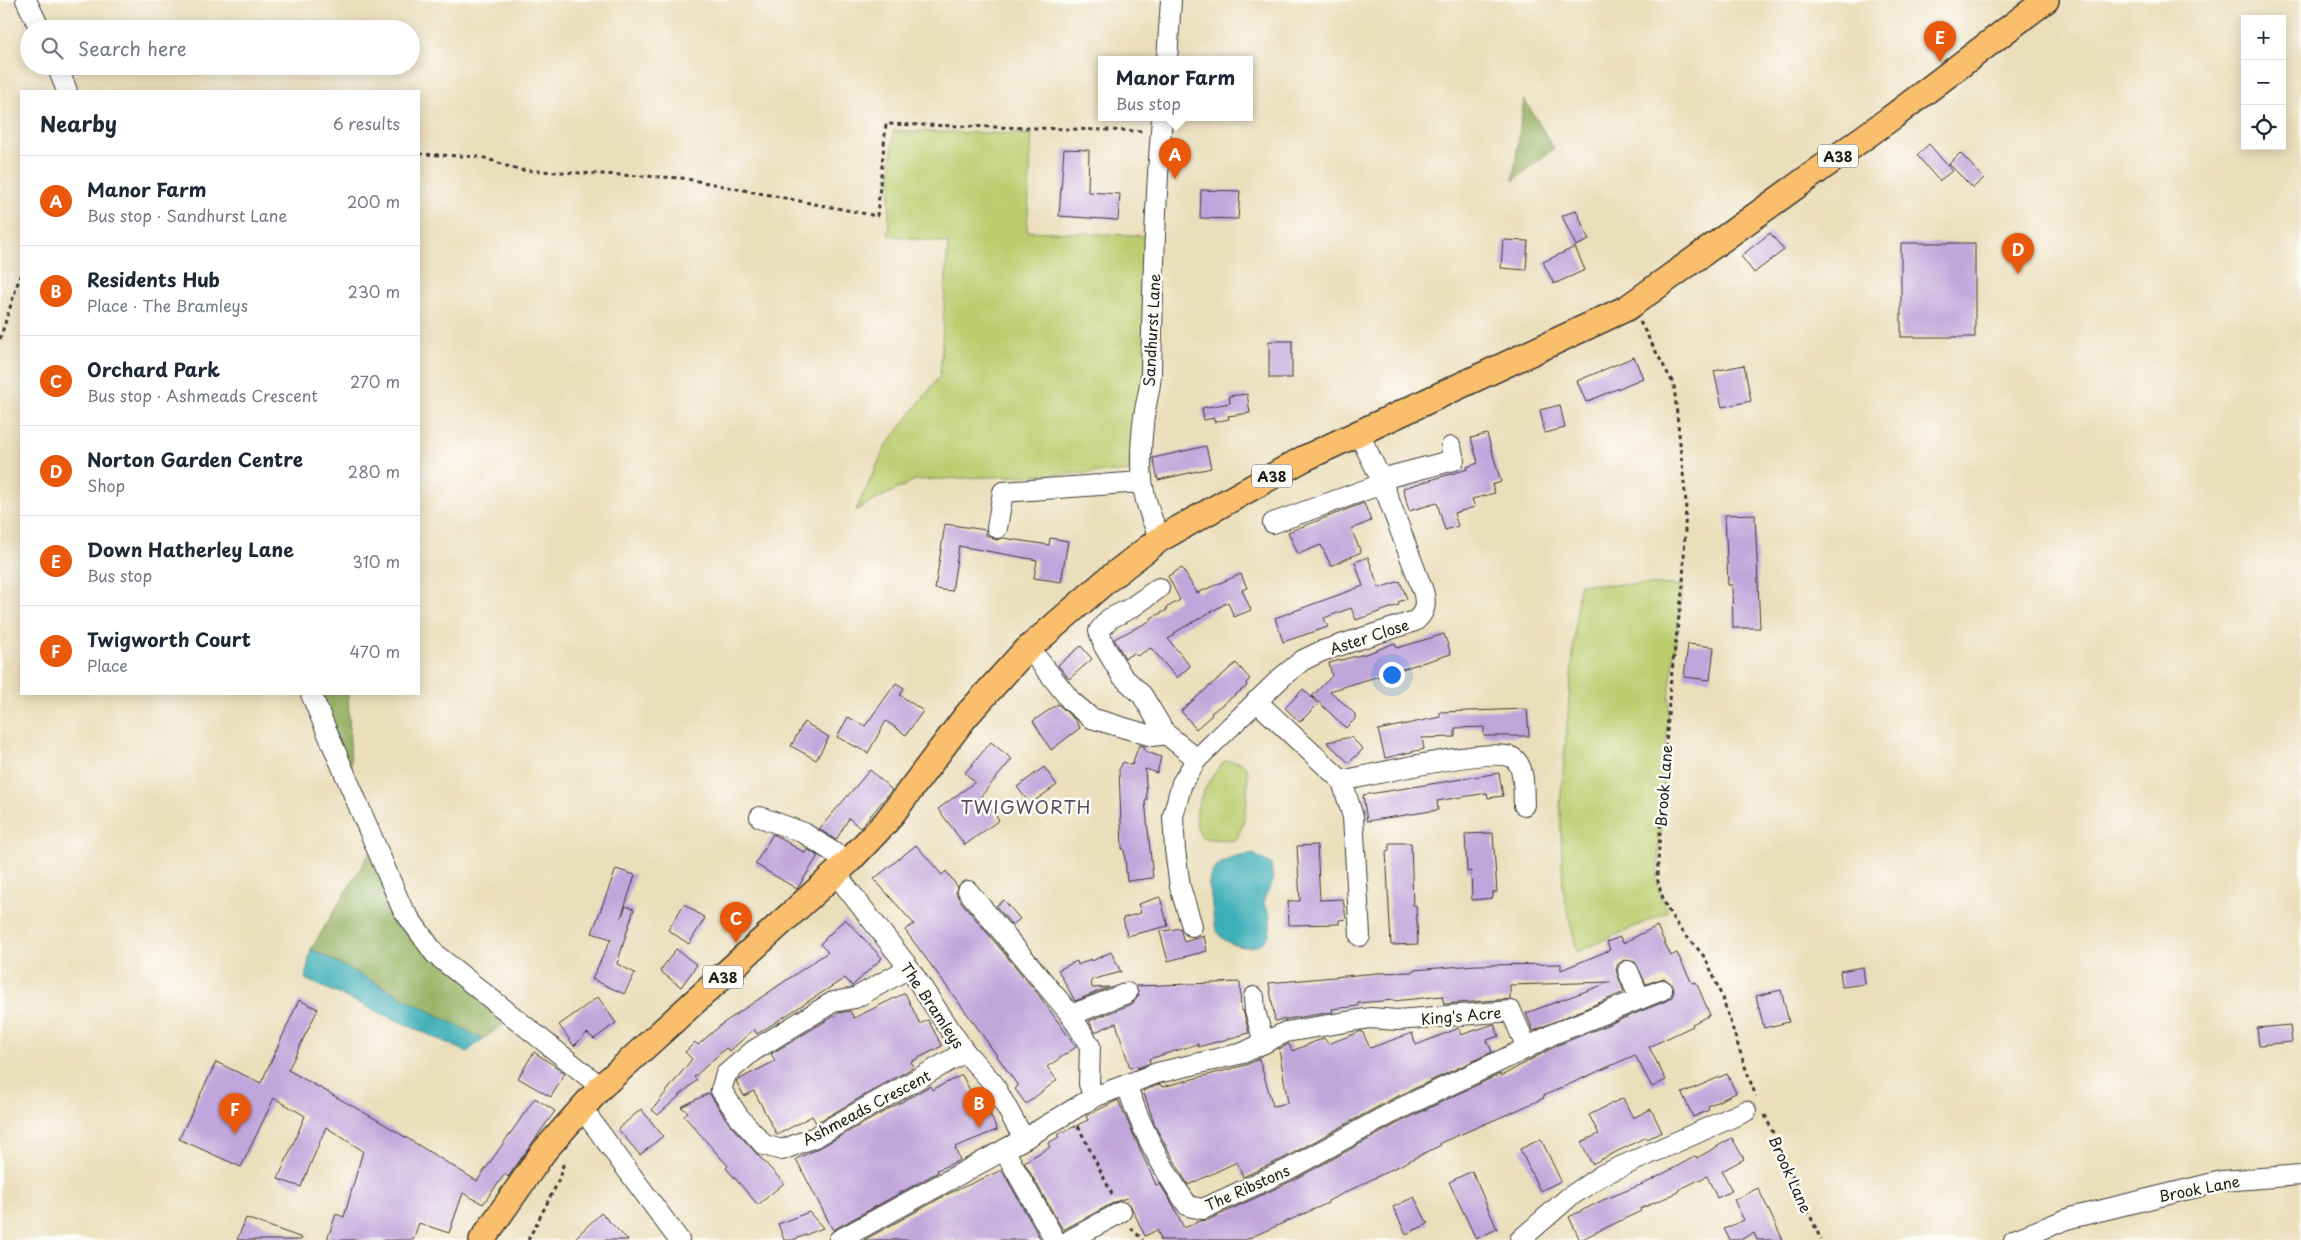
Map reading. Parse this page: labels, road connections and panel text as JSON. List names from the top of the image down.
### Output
{
  "streets": {
    "main road": ["A38"],
    "street": [
      "Sandhurst Lane",
      "Aster Close",
      "Brook Lane",
      "The Bramleys",
      "King's Acre",
      "Ashmeads Crescent",
      "The Ribstons"
    ]
  },
  "crossings": [
    ["A38", "Sandhurst Lane"],
    ["A38", "Aster Close"],
    ["A38", "Brook Lane"],
    ["A38", "The Bramleys"],
    ["The Bramleys", "Ashmeads Crescent"],
    ["King's Acre", "The Ribstons"]
  ],
  "districts": ["TWIGWORTH"],
  "page": {
    "map_buttons": ["+", "−"],
    "search": "Search here",
    "pins": [
      "E",
      "A",
      "D",
      "C",
      "B",
      "F"
    ],
    "popup": ["Manor Farm", "Bus stop"],
    "heading": ["Nearby", "6 results"],
    "list": [
      {
        "mark": "A",
        "name": "Manor Farm",
        "note": "Bus stop · Sandhurst Lane",
        "value": "200 m"
      },
      {
        "mark": "B",
        "name": "Residents Hub",
        "note": "Place · The Bramleys",
        "value": "230 m"
      },
      {
        "mark": "C",
        "name": "Orchard Park",
        "note": "Bus stop · Ashmeads Crescent",
        "value": "270 m"
      },
      {
        "mark": "D",
        "name": "Norton Garden Centre",
        "note": "Shop",
        "value": "280 m"
      },
      {
        "mark": "E",
        "name": "Down Hatherley Lane",
        "note": "Bus stop",
        "value": "310 m"
      },
      {
        "mark": "F",
        "name": "Twigworth Court",
        "note": "Place",
        "value": "470 m"
      }
    ]
  }
}
